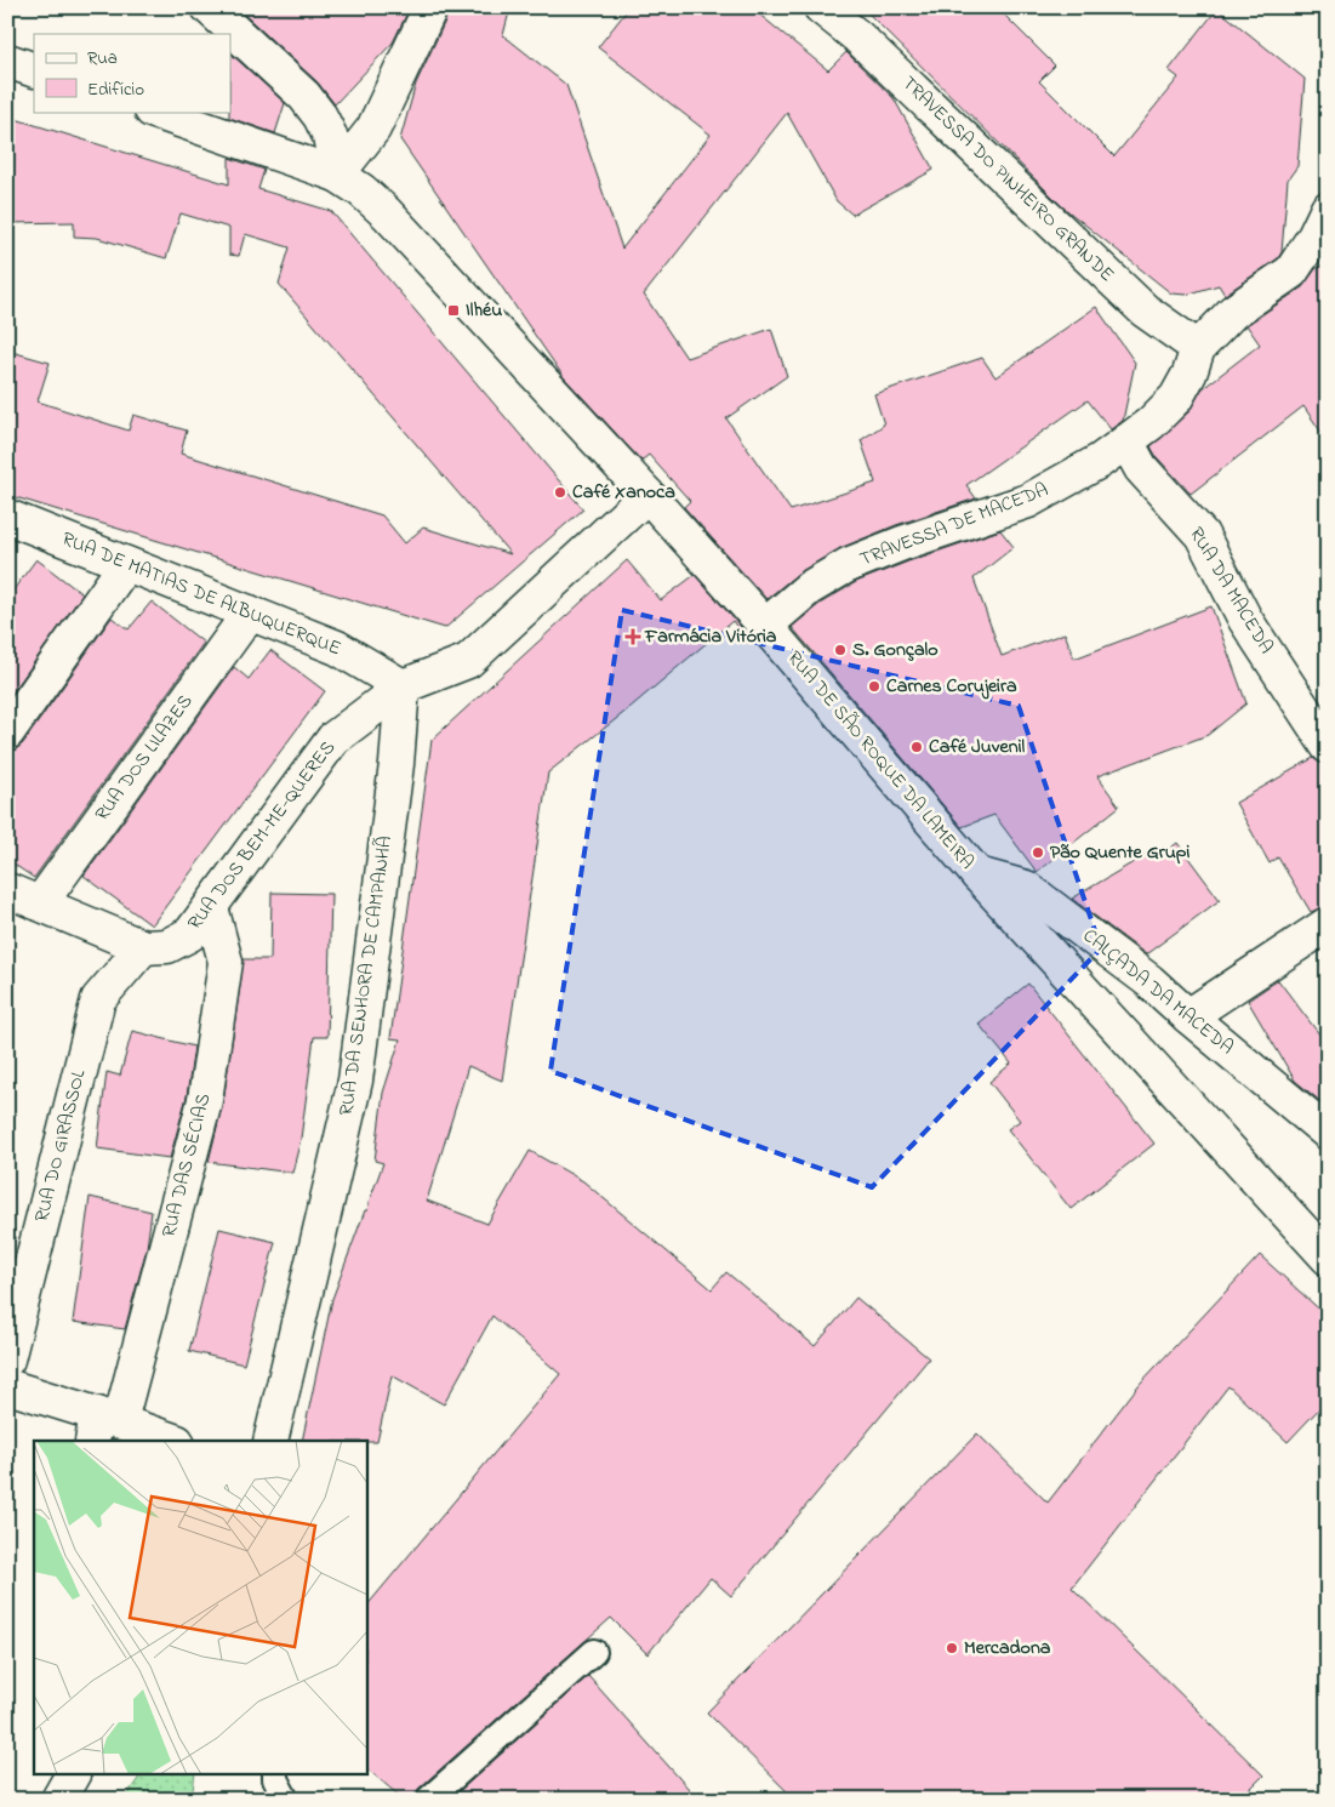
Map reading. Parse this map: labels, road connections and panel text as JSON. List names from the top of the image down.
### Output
{
  "streets": {
    "street": [
      "TRAVESSA DO PINHEIRO GRANDE",
      "TRAVESSA DE MACEDA",
      "RUA DA MACEDA",
      "RUA DE MATIAS DE ALBUQUERQUE",
      "RUA DOS LILAZES",
      "RUA DE SÃO ROQUE DA LAMEIRA",
      "RUA DOS BEM-ME-QUERES",
      "RUA DA SENHORA DE CAMPANHÃ",
      "CALÇADA DA MACEDA",
      "RUA DO GIRASSOL",
      "RUA DAS SÉCIAS"
    ]
  },
  "crossings": [
    ["TRAVESSA DO PINHEIRO GRANDE", "TRAVESSA DE MACEDA"],
    ["TRAVESSA DE MACEDA", "RUA DA MACEDA"],
    ["TRAVESSA DE MACEDA", "RUA DE SÃO ROQUE DA LAMEIRA"],
    ["RUA DE MATIAS DE ALBUQUERQUE", "RUA DOS LILAZES"],
    ["RUA DE MATIAS DE ALBUQUERQUE", "RUA DOS BEM-ME-QUERES"],
    ["RUA DE MATIAS DE ALBUQUERQUE", "RUA DA SENHORA DE CAMPANHÃ"],
    ["RUA DE SÃO ROQUE DA LAMEIRA", "CALÇADA DA MACEDA"],
    ["RUA DOS BEM-ME-QUERES", "RUA DA SENHORA DE CAMPANHÃ"],
    ["RUA DOS BEM-ME-QUERES", "RUA DO GIRASSOL"],
    ["RUA DOS BEM-ME-QUERES", "RUA DAS SÉCIAS"]
  ],
  "places": {
    "transit": ["Ilhéu"],
    "other": [
      "Café Xanoca",
      "S. Gonçalo",
      "Carnes Corujeira",
      "Café Juvenil",
      "Pão Quente Grupi",
      "Mercadona"
    ],
    "health": ["Farmácia Vitória"]
  },
  "legend": ["Rua", "Edifício"]
}
